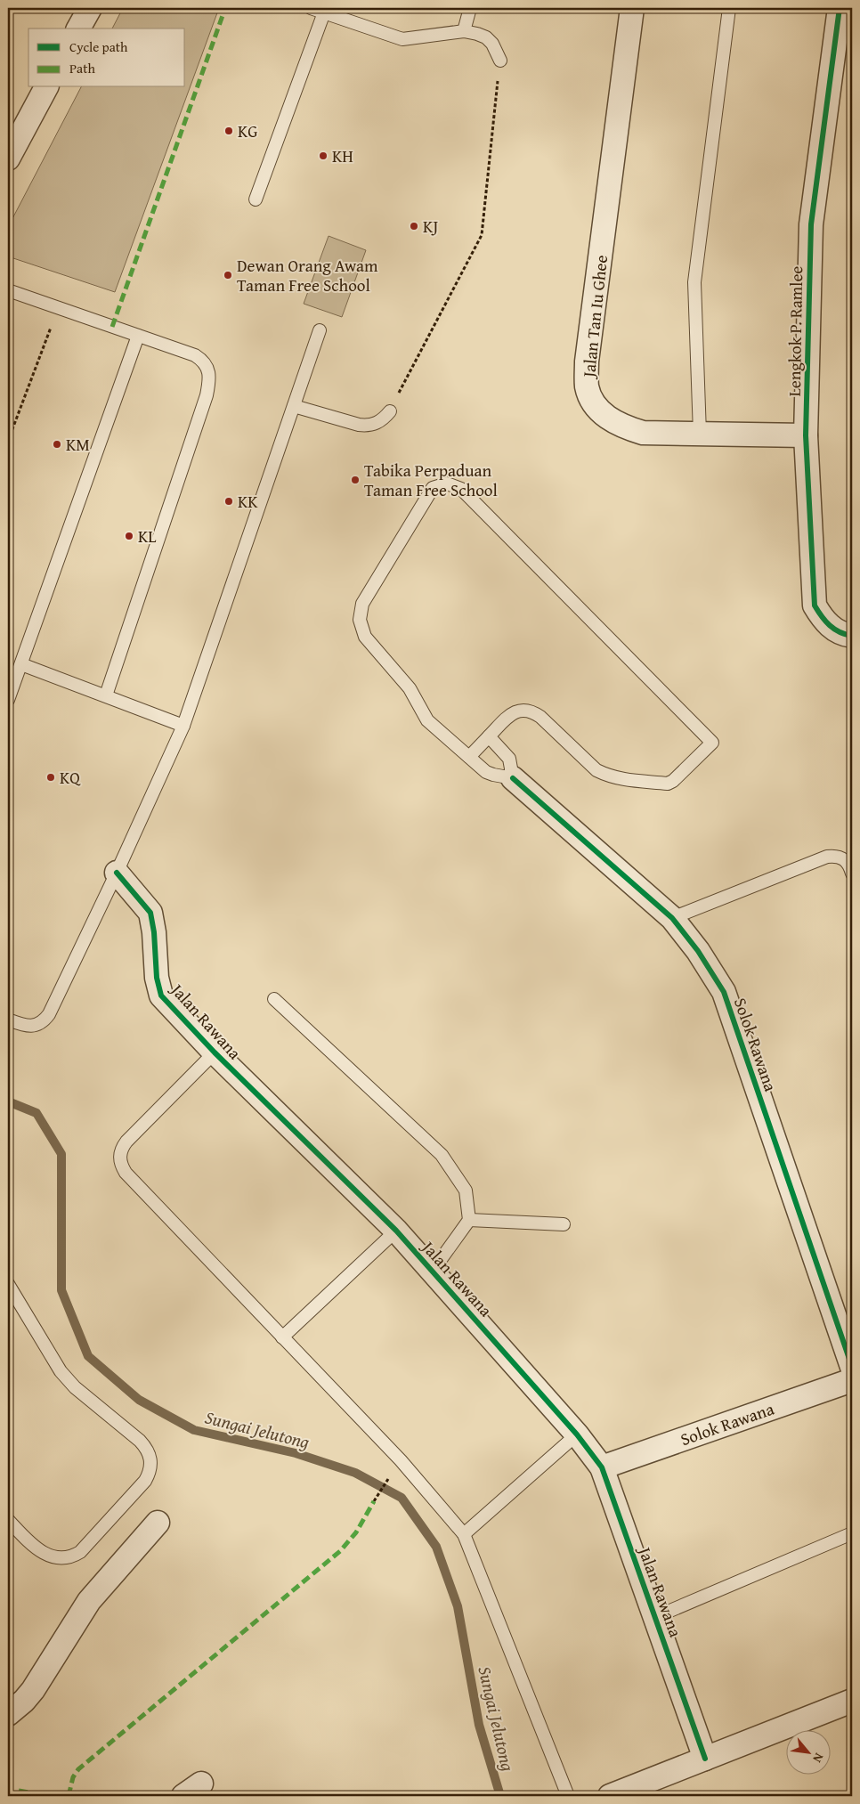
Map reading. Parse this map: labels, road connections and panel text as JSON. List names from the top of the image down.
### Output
{
  "streets": {
    "street": [
      "Jalan Tan Iu Ghee",
      "Lengkok P. Ramlee",
      "Jalan Rawana",
      "Solok Rawana"
    ]
  },
  "crossings": [
    ["Jalan Tan Iu Ghee", "Lengkok P. Ramlee"],
    ["Jalan Rawana", "Solok Rawana"]
  ],
  "water": ["Sungai Jelutong"],
  "places": [
    "KG",
    "KH",
    "KJ",
    "Dewan Orang Awam Taman Free School",
    "KM",
    "Tabika Perpaduan Taman Free School",
    "KK",
    "KL",
    "KQ"
  ],
  "legend": ["Cycle path", "Path"],
  "north": "bottom right"
}
